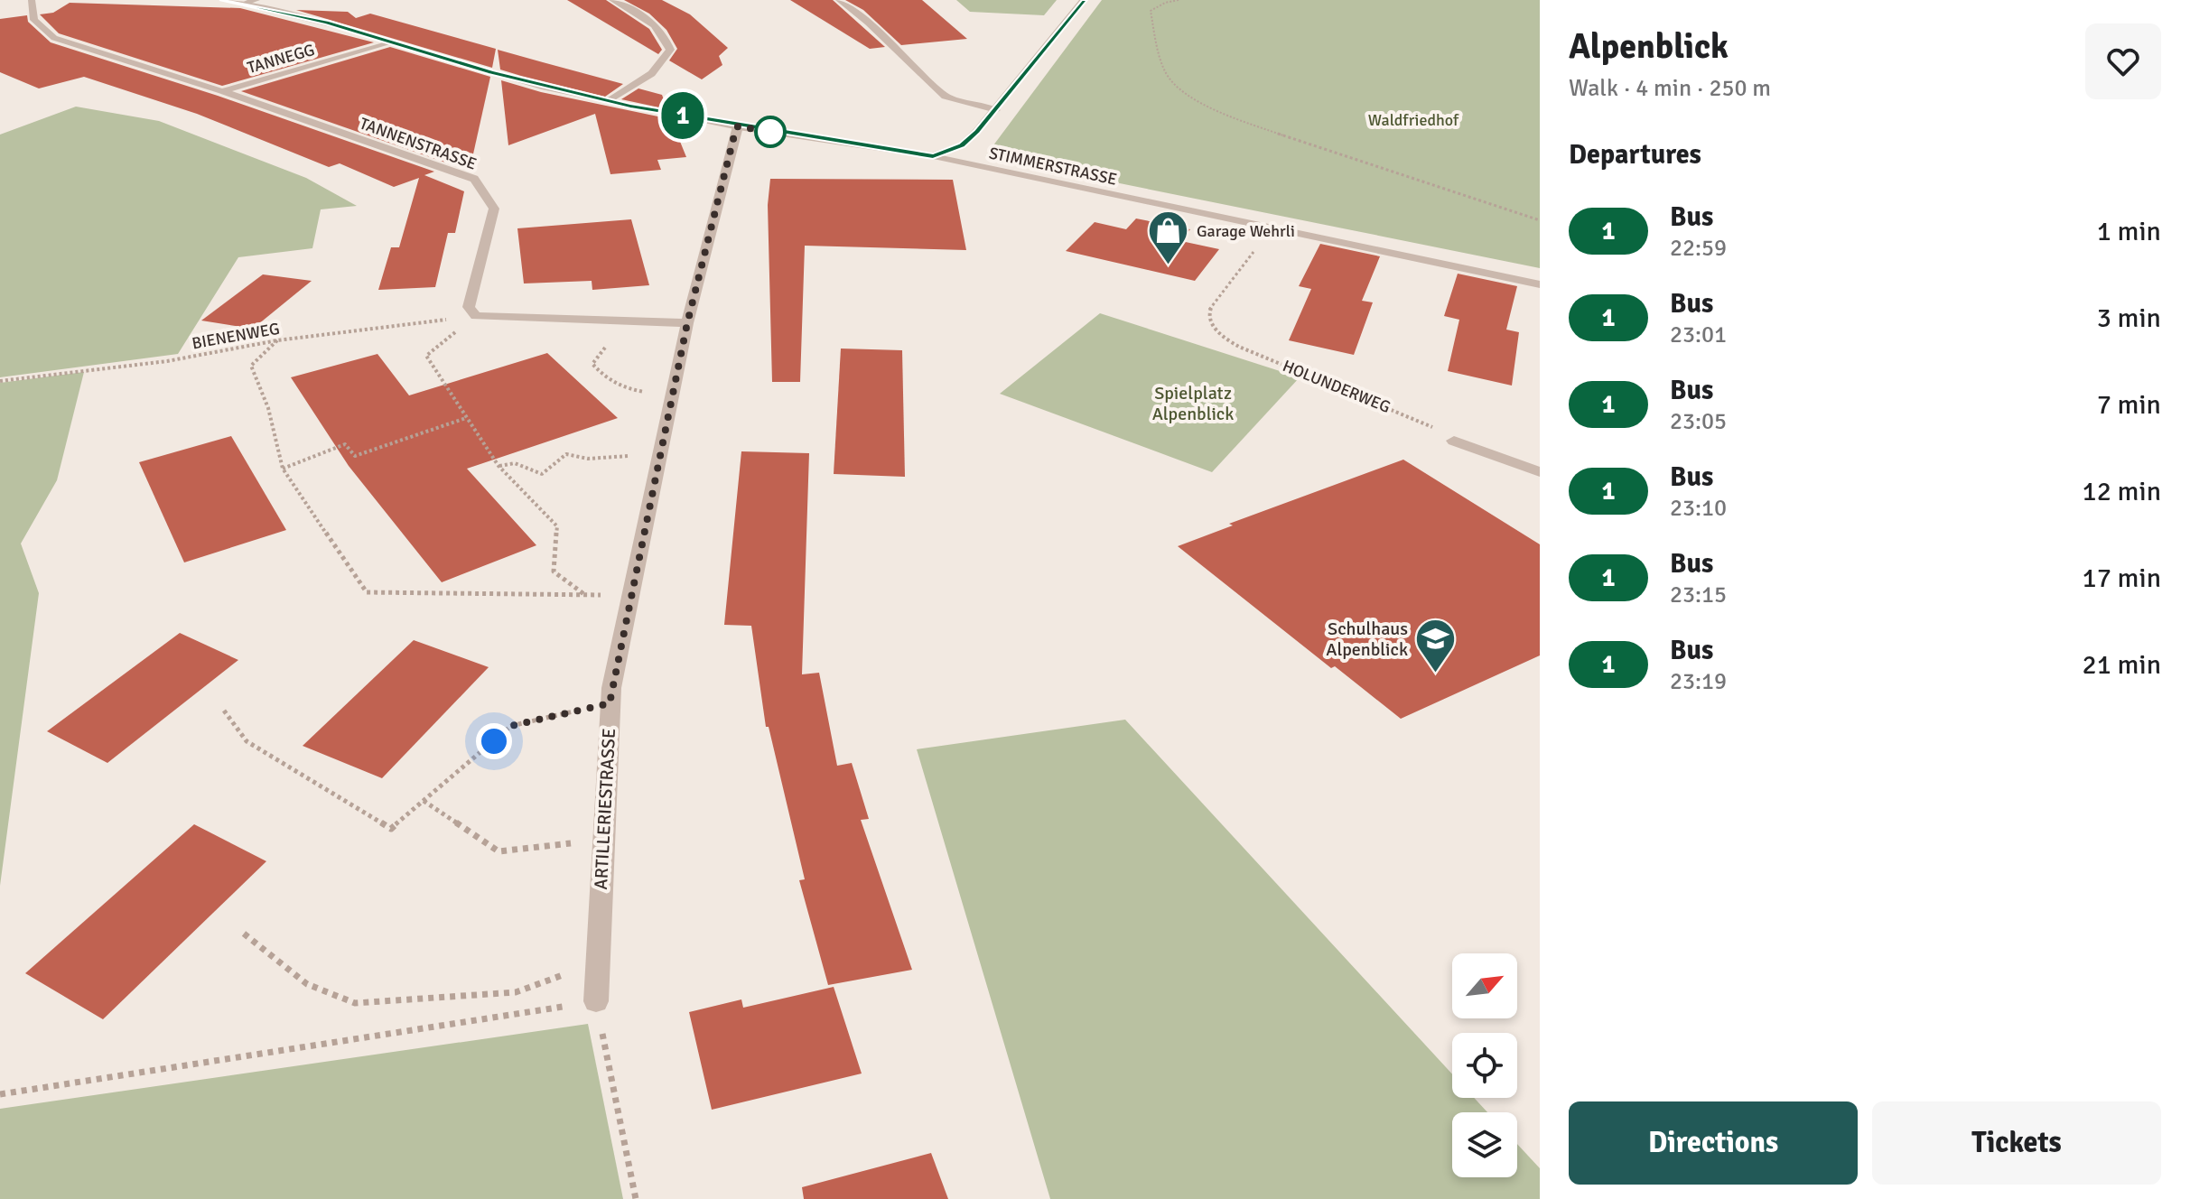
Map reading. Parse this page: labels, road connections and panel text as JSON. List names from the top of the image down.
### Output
{
  "streets": {
    "street": [
      "TANNEGG",
      "TANNENSTRASSE",
      "STIMMERSTRASSE",
      "ARTILLERIESTRASSE"
    ],
    "path": ["BIENENWEG", "HOLUNDERWEG"]
  },
  "crossings": [
    ["TANNEGG", "TANNENSTRASSE"],
    ["TANNEGG", "STIMMERSTRASSE"],
    ["TANNENSTRASSE", "BIENENWEG"],
    ["STIMMERSTRASSE", "ARTILLERIESTRASSE"]
  ],
  "parks": ["Waldfriedhof", "Spielplatz Alpenblick"],
  "places": {
    "shop": ["Garage Wehrli"],
    "school or university": ["Schulhaus Alpenblick"]
  },
  "lines": ["bus line 1"],
  "north": "top right",
  "page": {
    "on_map": "1",
    "heading": [
      ["Alpenblick", "Walk · 4 min · 250 m"],
      "Departures"
    ],
    "list": [
      {
        "mark": "1",
        "name": "Bus",
        "note": "22:59",
        "value": "1 min"
      },
      {
        "mark": "1",
        "name": "Bus",
        "note": "23:01",
        "value": "3 min"
      },
      {
        "mark": "1",
        "name": "Bus",
        "note": "23:05",
        "value": "7 min"
      },
      {
        "mark": "1",
        "name": "Bus",
        "note": "23:10",
        "value": "12 min"
      },
      {
        "mark": "1",
        "name": "Bus",
        "note": "23:15",
        "value": "17 min"
      },
      {
        "mark": "1",
        "name": "Bus",
        "note": "23:19",
        "value": "21 min"
      }
    ],
    "buttons": ["Directions", "Tickets"]
  }
}
